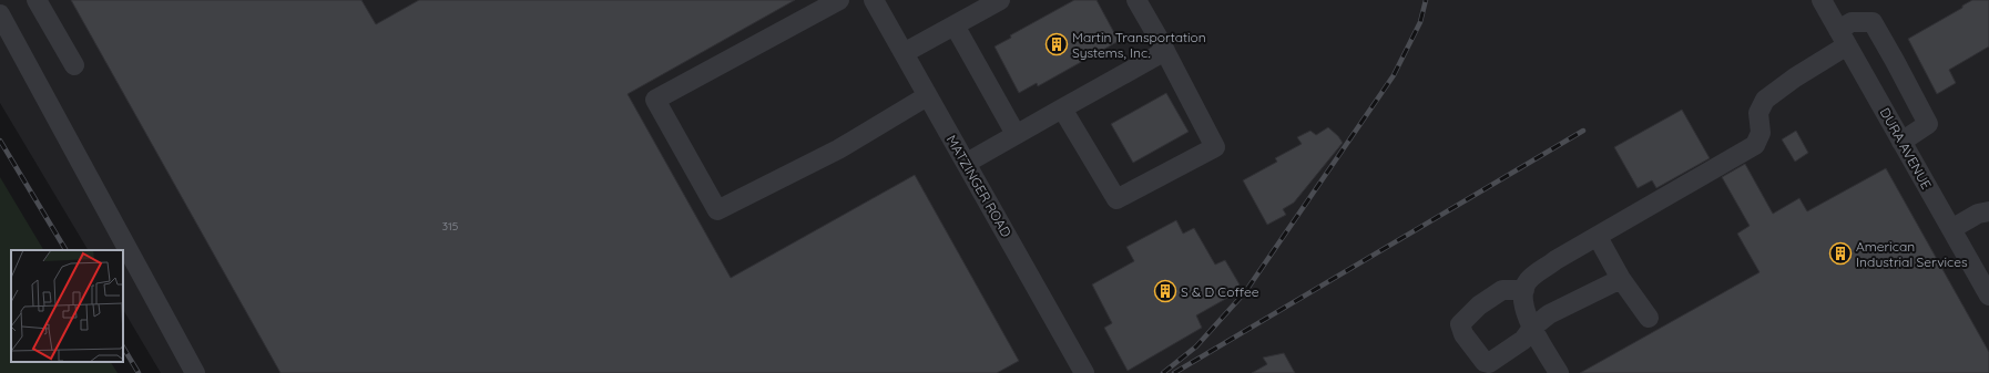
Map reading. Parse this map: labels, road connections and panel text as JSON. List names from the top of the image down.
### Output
{
  "streets": {
    "street": ["DURA AVENUE", "MATZINGER ROAD"]
  },
  "places": {
    "building": ["Martin Transportation Systems, Inc.", "American Industrial Services", "S & D Coffee"]
  },
  "house_numbers": ["315"]
}
